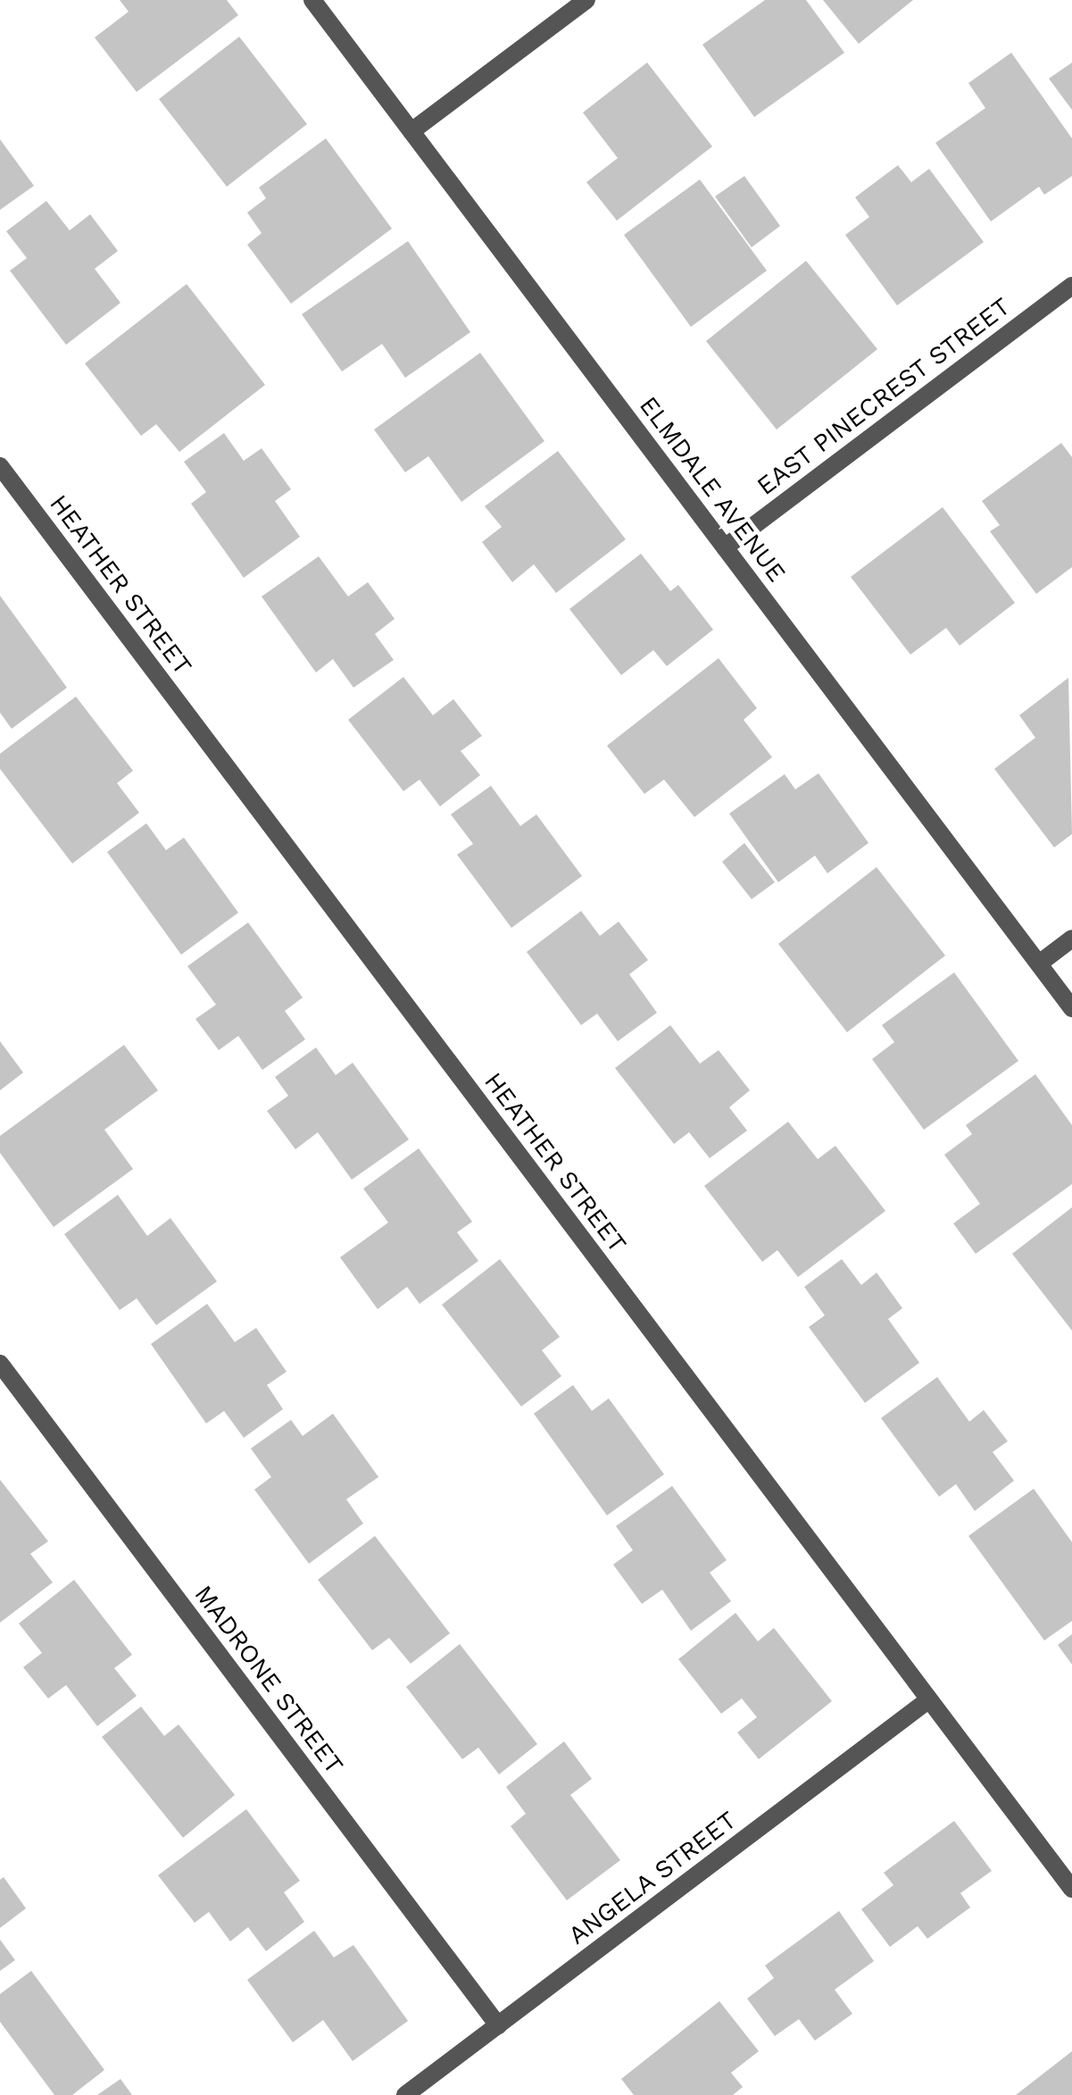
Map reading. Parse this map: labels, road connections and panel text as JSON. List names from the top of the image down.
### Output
{
  "streets": {
    "street": [
      "EAST PINECREST STREET",
      "ELMDALE AVENUE",
      "HEATHER STREET",
      "MADRONE STREET",
      "ANGELA STREET"
    ]
  },
  "crossings": [
    ["EAST PINECREST STREET", "ELMDALE AVENUE"],
    ["HEATHER STREET", "ANGELA STREET"],
    ["MADRONE STREET", "ANGELA STREET"]
  ]
}
